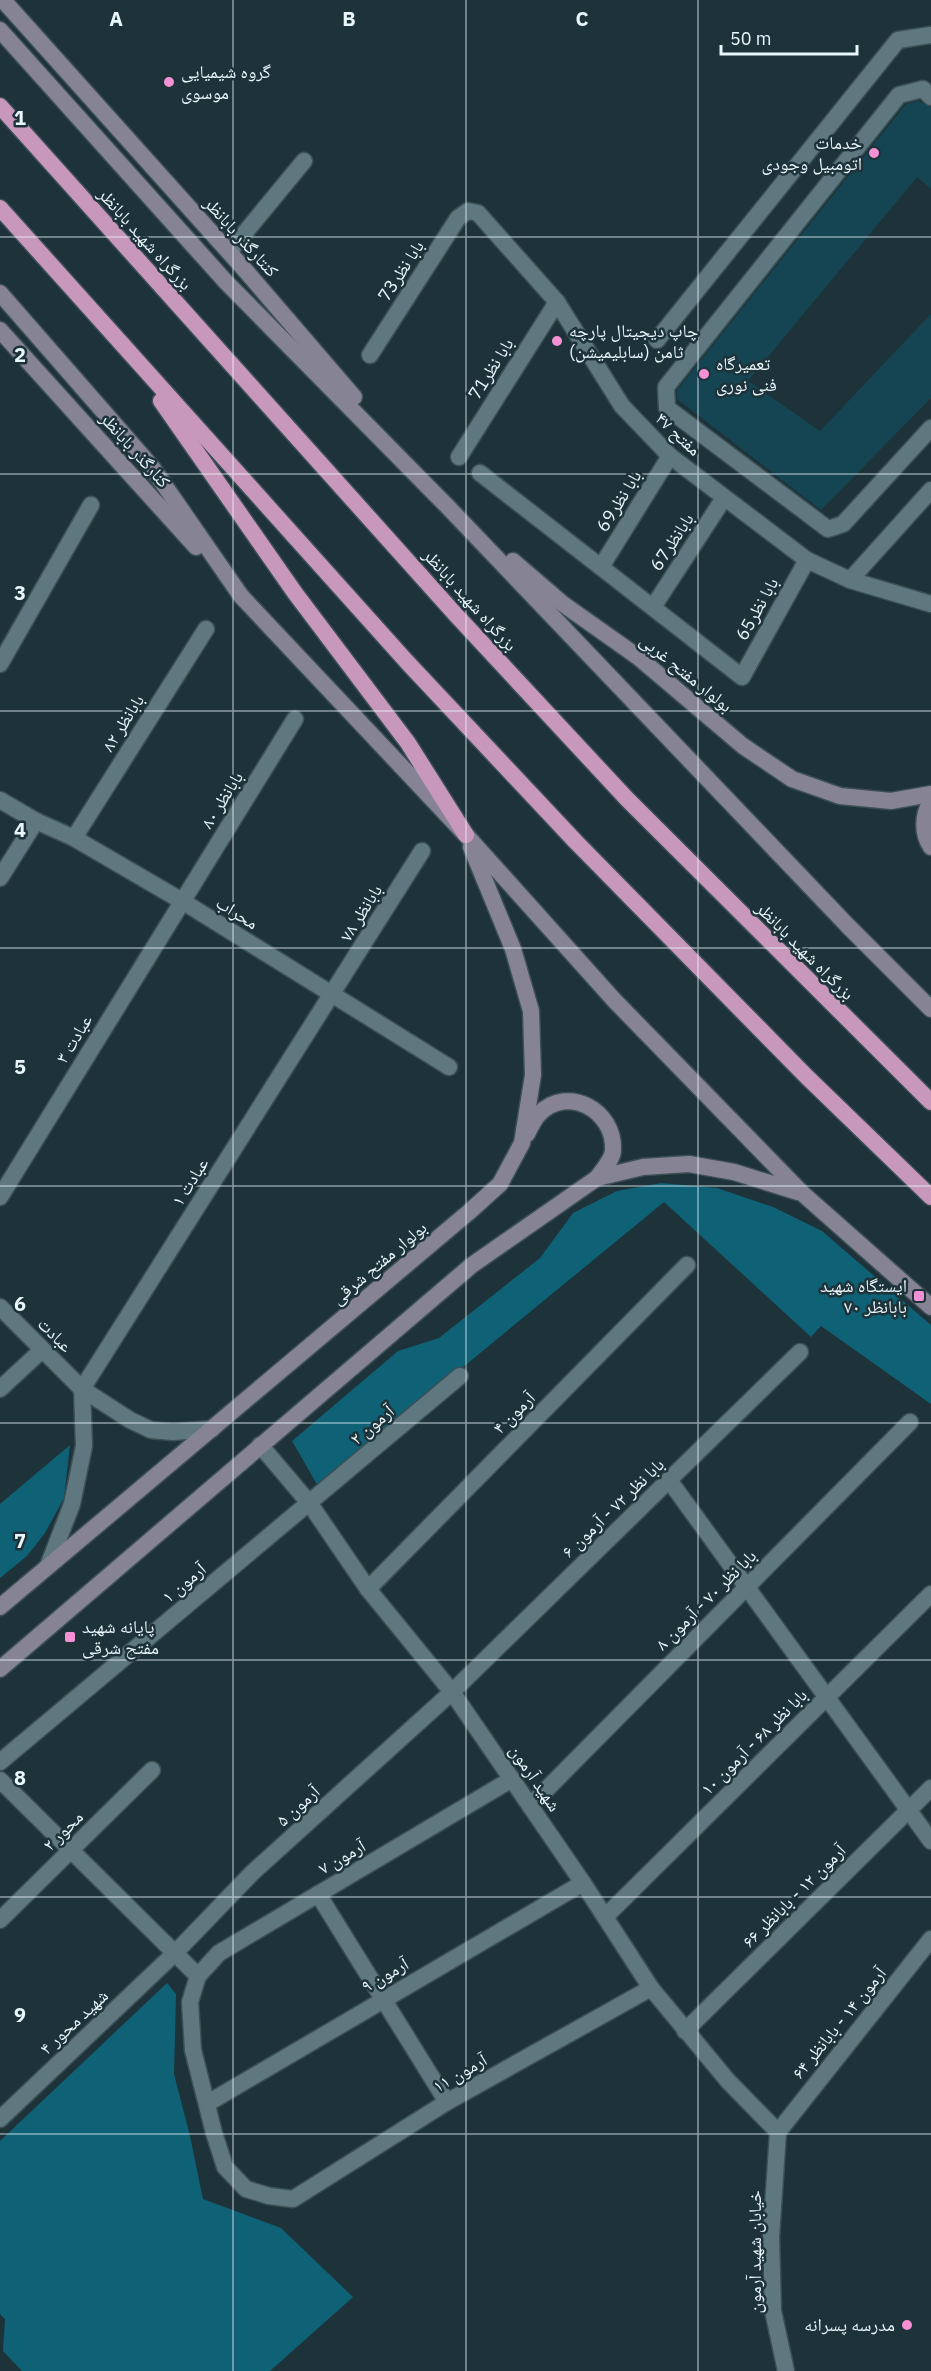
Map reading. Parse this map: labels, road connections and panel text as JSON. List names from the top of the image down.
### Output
{
  "streets": {
    "highway": ["بزرگراه شهید بابانظر"],
    "main road": [
      "کنتارگذر بابانظر",
      "کنارگذر بابانظر",
      "بولوار مفتح غربی",
      "بولوار مفتح شرقی"
    ],
    "street": [
      "بابا نظر73",
      "بابا نظر71",
      "مفتح ۴۷",
      "بابا نظر69",
      "بابانظر67",
      "بابا نظر65",
      "بابانظر ۸۲",
      "بابانظر ۸۰",
      "محراب",
      "بابانظر ۷۸",
      "عبادت ۳",
      "عبادت ۱",
      "عبادت",
      "آرمون ۴",
      "آرمون ۲",
      "بابا نظر ۷۲ - آرمون ۶",
      "آرمون ۱",
      "بابا نظر ۷۰ - آرمون ۸",
      "بابا نظر ۶۸ - آرمون ۱۰",
      "شهید آرمون",
      "آرمون ۵",
      "محور ۲",
      "آرمون ۷",
      "آرمون ۱۲ - بابانظر ۶۶",
      "آرمون ۹",
      "شهید محور ۴",
      "آرمون ۱۴ - بابانظر ۶۴",
      "آرمون ۱۱",
      "خیابان شهید آرمون"
    ]
  },
  "crossings": [
    ["کنتارگذر بابانظر", "بولوار مفتح غربی"],
    ["بابا نظر73", "مفتح ۴۷"],
    ["بابا نظر71", "مفتح ۴۷"],
    ["مفتح ۴۷", "بابا نظر69"],
    ["مفتح ۴۷", "بابانظر67"],
    ["مفتح ۴۷", "بابا نظر65"],
    ["بابانظر67", "بابا نظر65"],
    ["بابانظر ۸۲", "محراب"],
    ["بابانظر ۸۰", "محراب"],
    ["بابانظر ۸۰", "عبادت ۳"],
    ["محراب", "بابانظر ۷۸"],
    ["محراب", "عبادت ۳"],
    ["محراب", "عبادت ۱"],
    ["بابانظر ۷۸", "عبادت ۱"],
    ["عبادت ۱", "عبادت"],
    ["بولوار مفتح شرقی", "عبادت"],
    ["آرمون ۴", "شهید آرمون"],
    ["آرمون ۲", "آرمون ۱"],
    ["آرمون ۲", "شهید آرمون"],
    ["بابا نظر ۷۲ - آرمون ۶", "شهید آرمون"],
    ["بابا نظر ۷۲ - آرمون ۶", "آرمون ۵"],
    ["آرمون ۱", "شهید آرمون"],
    ["بابا نظر ۷۰ - آرمون ۸", "شهید آرمون"],
    ["بابا نظر ۶۸ - آرمون ۱۰", "شهید آرمون"],
    ["شهید آرمون", "آرمون ۵"],
    ["شهید آرمون", "آرمون ۷"],
    ["شهید آرمون", "آرمون ۱۲ - بابانظر ۶۶"],
    ["شهید آرمون", "آرمون ۹"],
    ["شهید آرمون", "آرمون ۱۴ - بابانظر ۶۴"],
    ["شهید آرمون", "آرمون ۱۱"],
    ["شهید آرمون", "خیابان شهید آرمون"],
    ["آرمون ۵", "شهید محور ۴"],
    ["آرمون ۹", "آرمون ۱۱"],
    ["آرمون ۱۴ - بابانظر ۶۴", "خیابان شهید آرمون"]
  ],
  "places": {
    "other": [
      "گروه شیمیایی موسوی",
      "خدمات اتومبیل وجودی",
      "چاپ دیجیتال پارچه ثامن (سابلیمیشن)",
      "تعمیرگاه فنی نوری",
      "مدرسه پسرانه"
    ],
    "transit": ["ایستگاه شهید بابانظر ۷۰", "پایانه شهید مفتح شرقی"]
  },
  "scale_bar": "50 m",
  "grid": {
    "columns": ["A", "B", "C"],
    "rows": [
      "1",
      "2",
      "3",
      "4",
      "5",
      "6",
      "7",
      "8",
      "9"
    ]
  }
}
